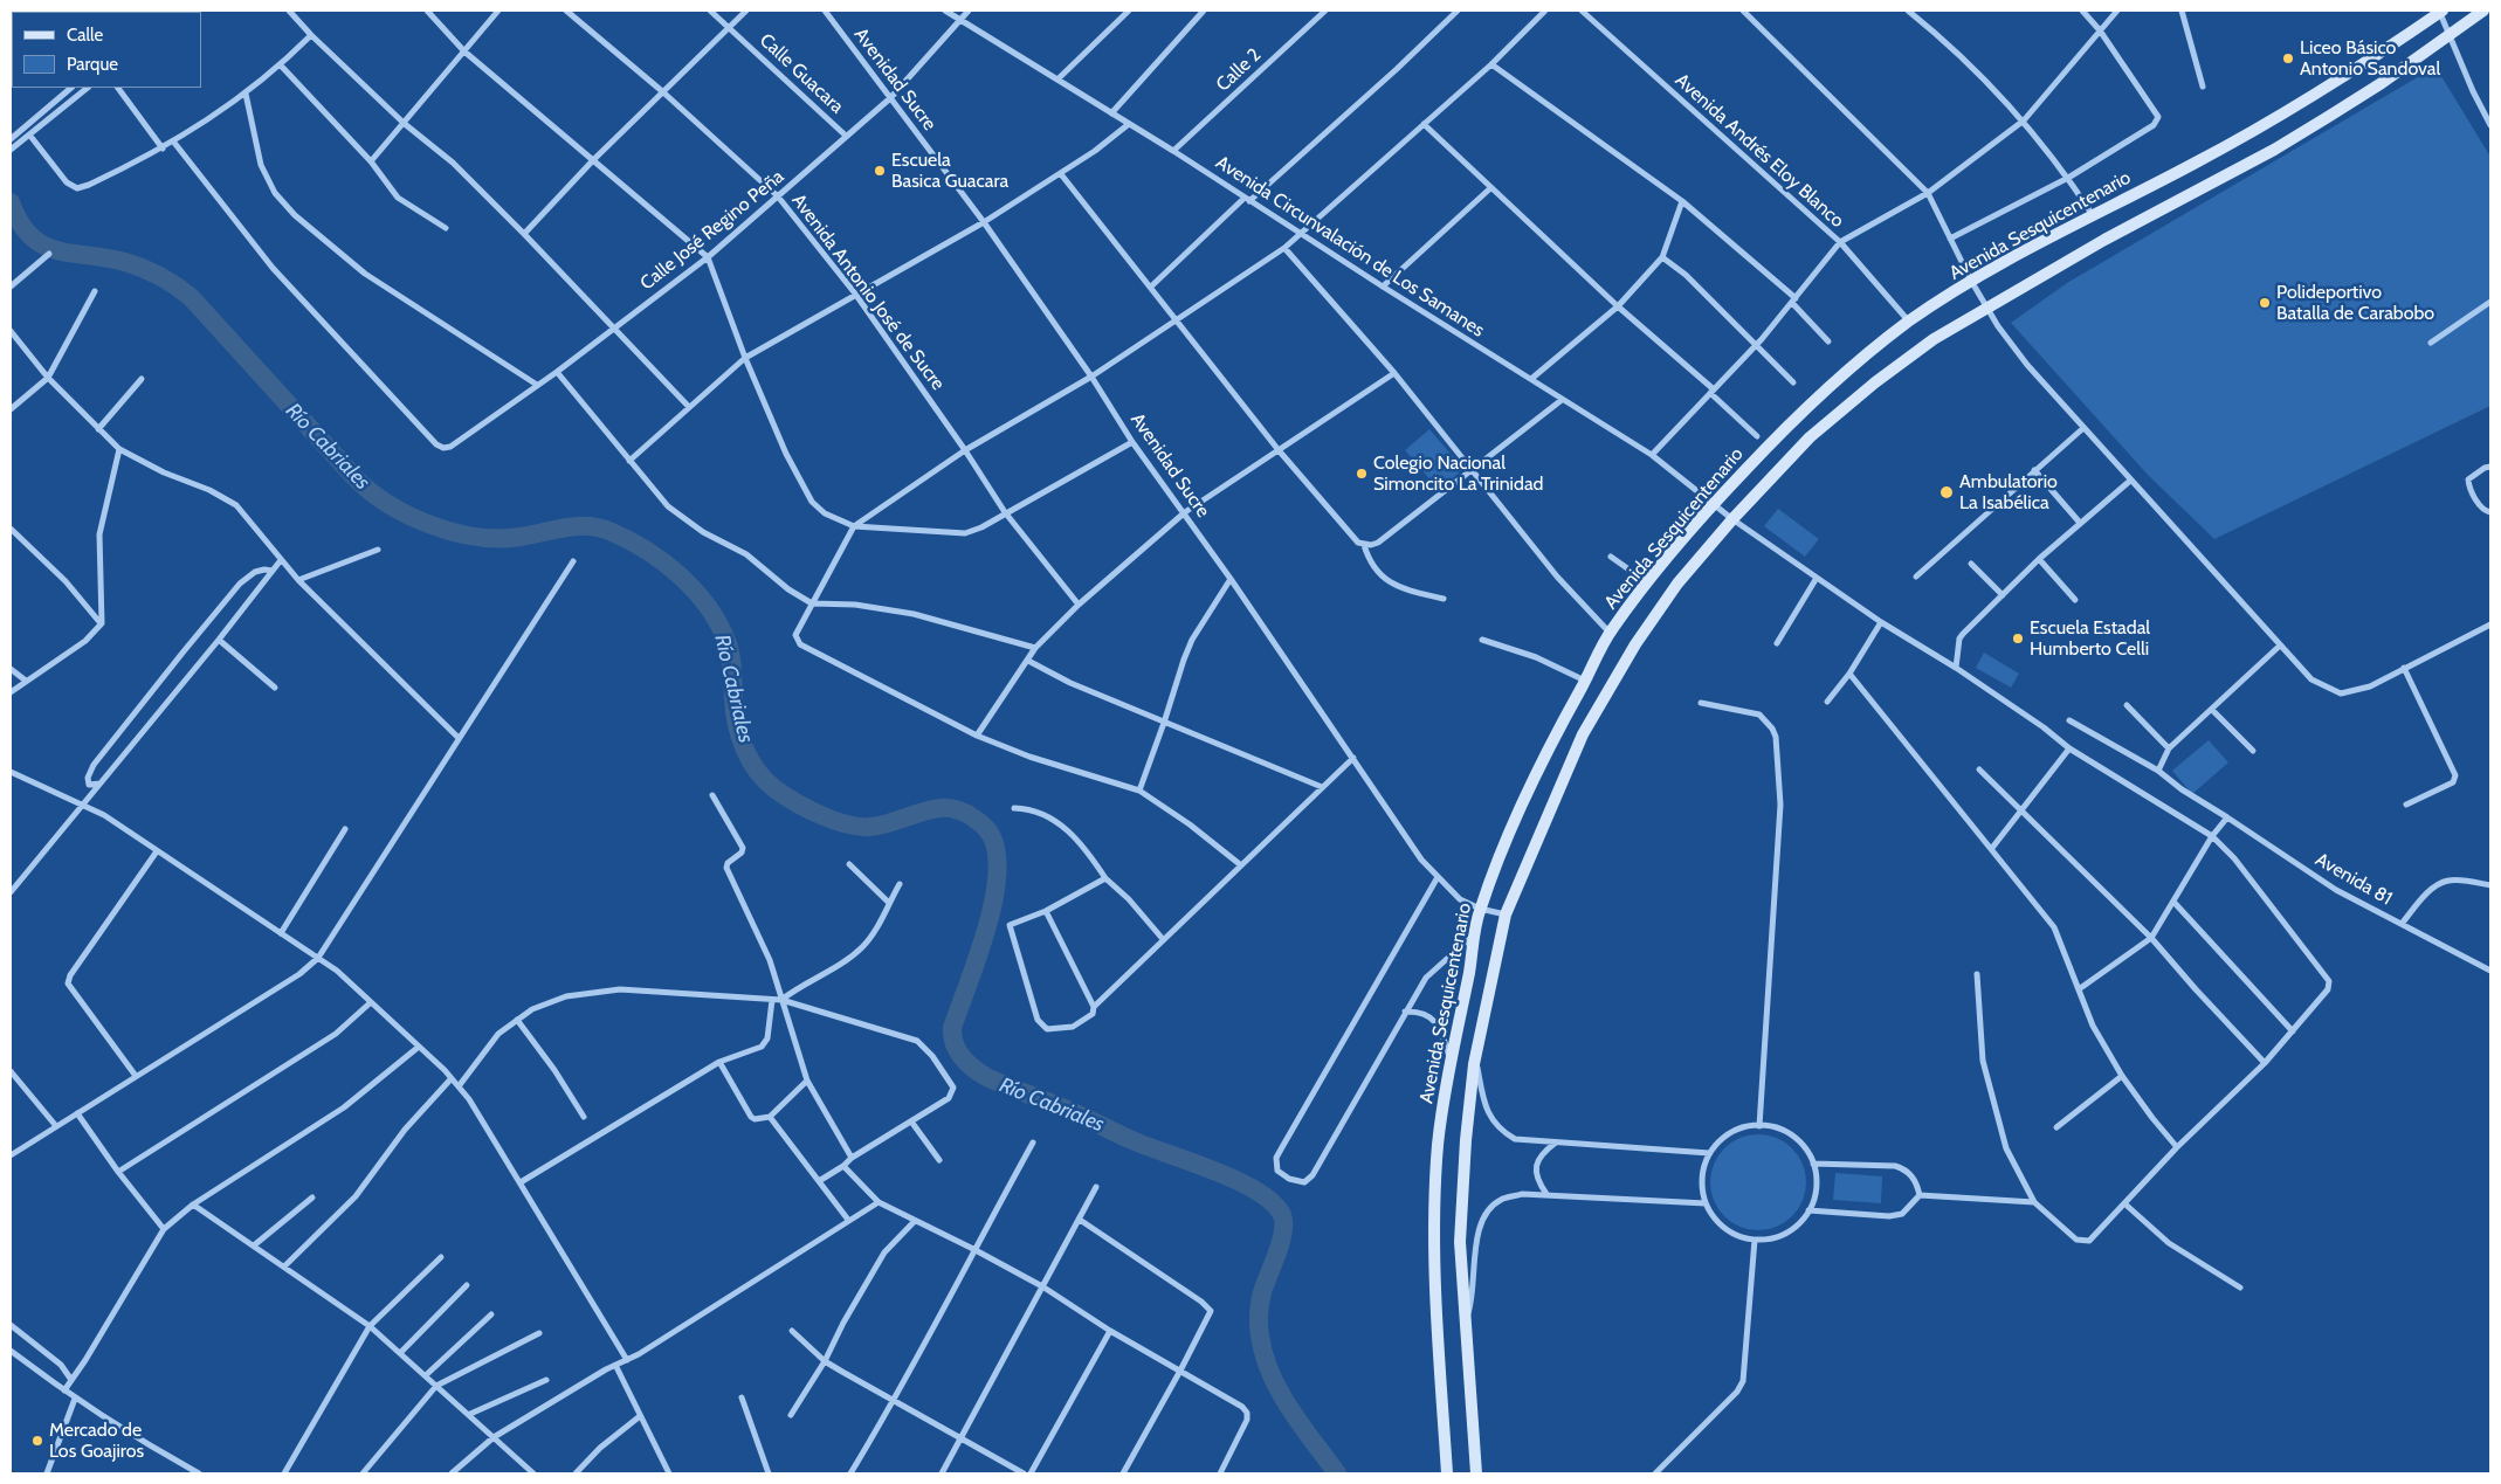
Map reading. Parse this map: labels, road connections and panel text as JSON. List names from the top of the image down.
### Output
{
  "streets": {
    "main road": ["Avenida Sesquicentenario"],
    "street": [
      "Calle 2",
      "Calle Guacara",
      "Avenidad Sucre",
      "Avenida Andrés Eloy Blanco",
      "Calle José Regino Peña",
      "Avenida Circunvalación de Los Samanes",
      "Avenida Antonio José de Sucre",
      "Avenida 81"
    ]
  },
  "crossings": [
    ["Calle 2", "Avenida Circunvalación de Los Samanes"],
    ["Calle Guacara", "Calle José Regino Peña"],
    ["Avenidad Sucre", "Avenida Sesquicentenario"],
    ["Avenidad Sucre", "Calle José Regino Peña"],
    ["Avenida Andrés Eloy Blanco", "Avenida Sesquicentenario"],
    ["Avenida Sesquicentenario", "Avenida Circunvalación de Los Samanes"],
    ["Calle José Regino Peña", "Avenida Circunvalación de Los Samanes"],
    ["Calle José Regino Peña", "Avenida Antonio José de Sucre"]
  ],
  "water": ["Río Cabriales"],
  "places": [
    "Liceo Básico Antonio Sandoval",
    "Escuela Basica Guacara",
    "Polideportivo Batalla de Carabobo",
    "Colegio Nacional Simoncito La Trinidad",
    "Ambulatorio La Isabélica",
    "Escuela Estadal Humberto Celli",
    "Mercado de Los Goajiros"
  ],
  "legend": ["Calle", "Parque"]
}
